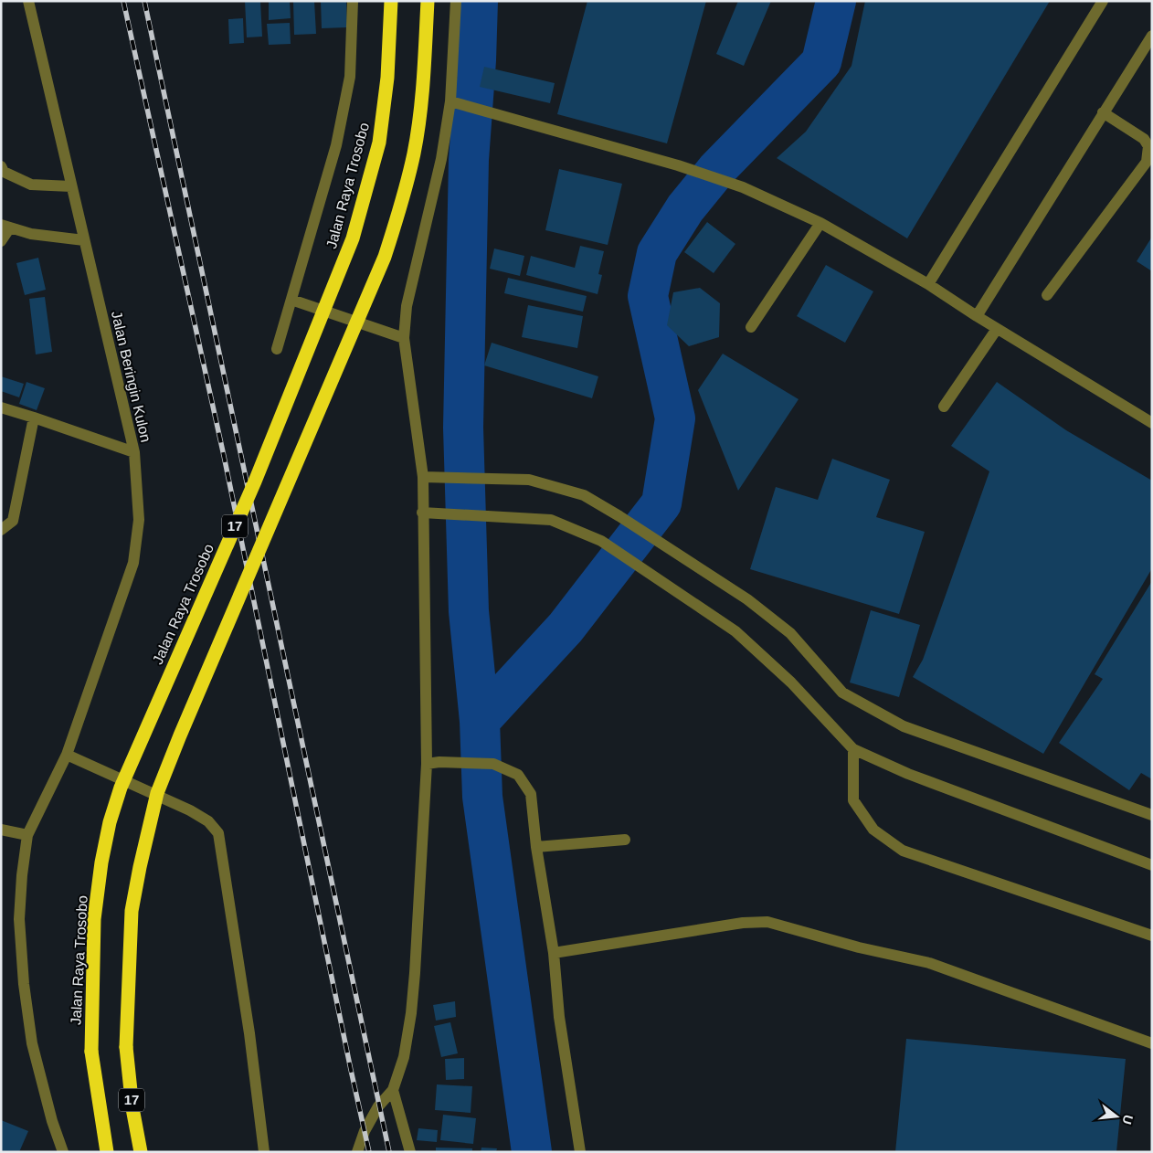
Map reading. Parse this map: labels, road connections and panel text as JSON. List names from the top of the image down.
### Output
{
  "streets": {
    "highway": ["Jalan Raya Trosobo", "17"],
    "street": ["Jalan Beringin Kulon"]
  },
  "north": "right"
}
